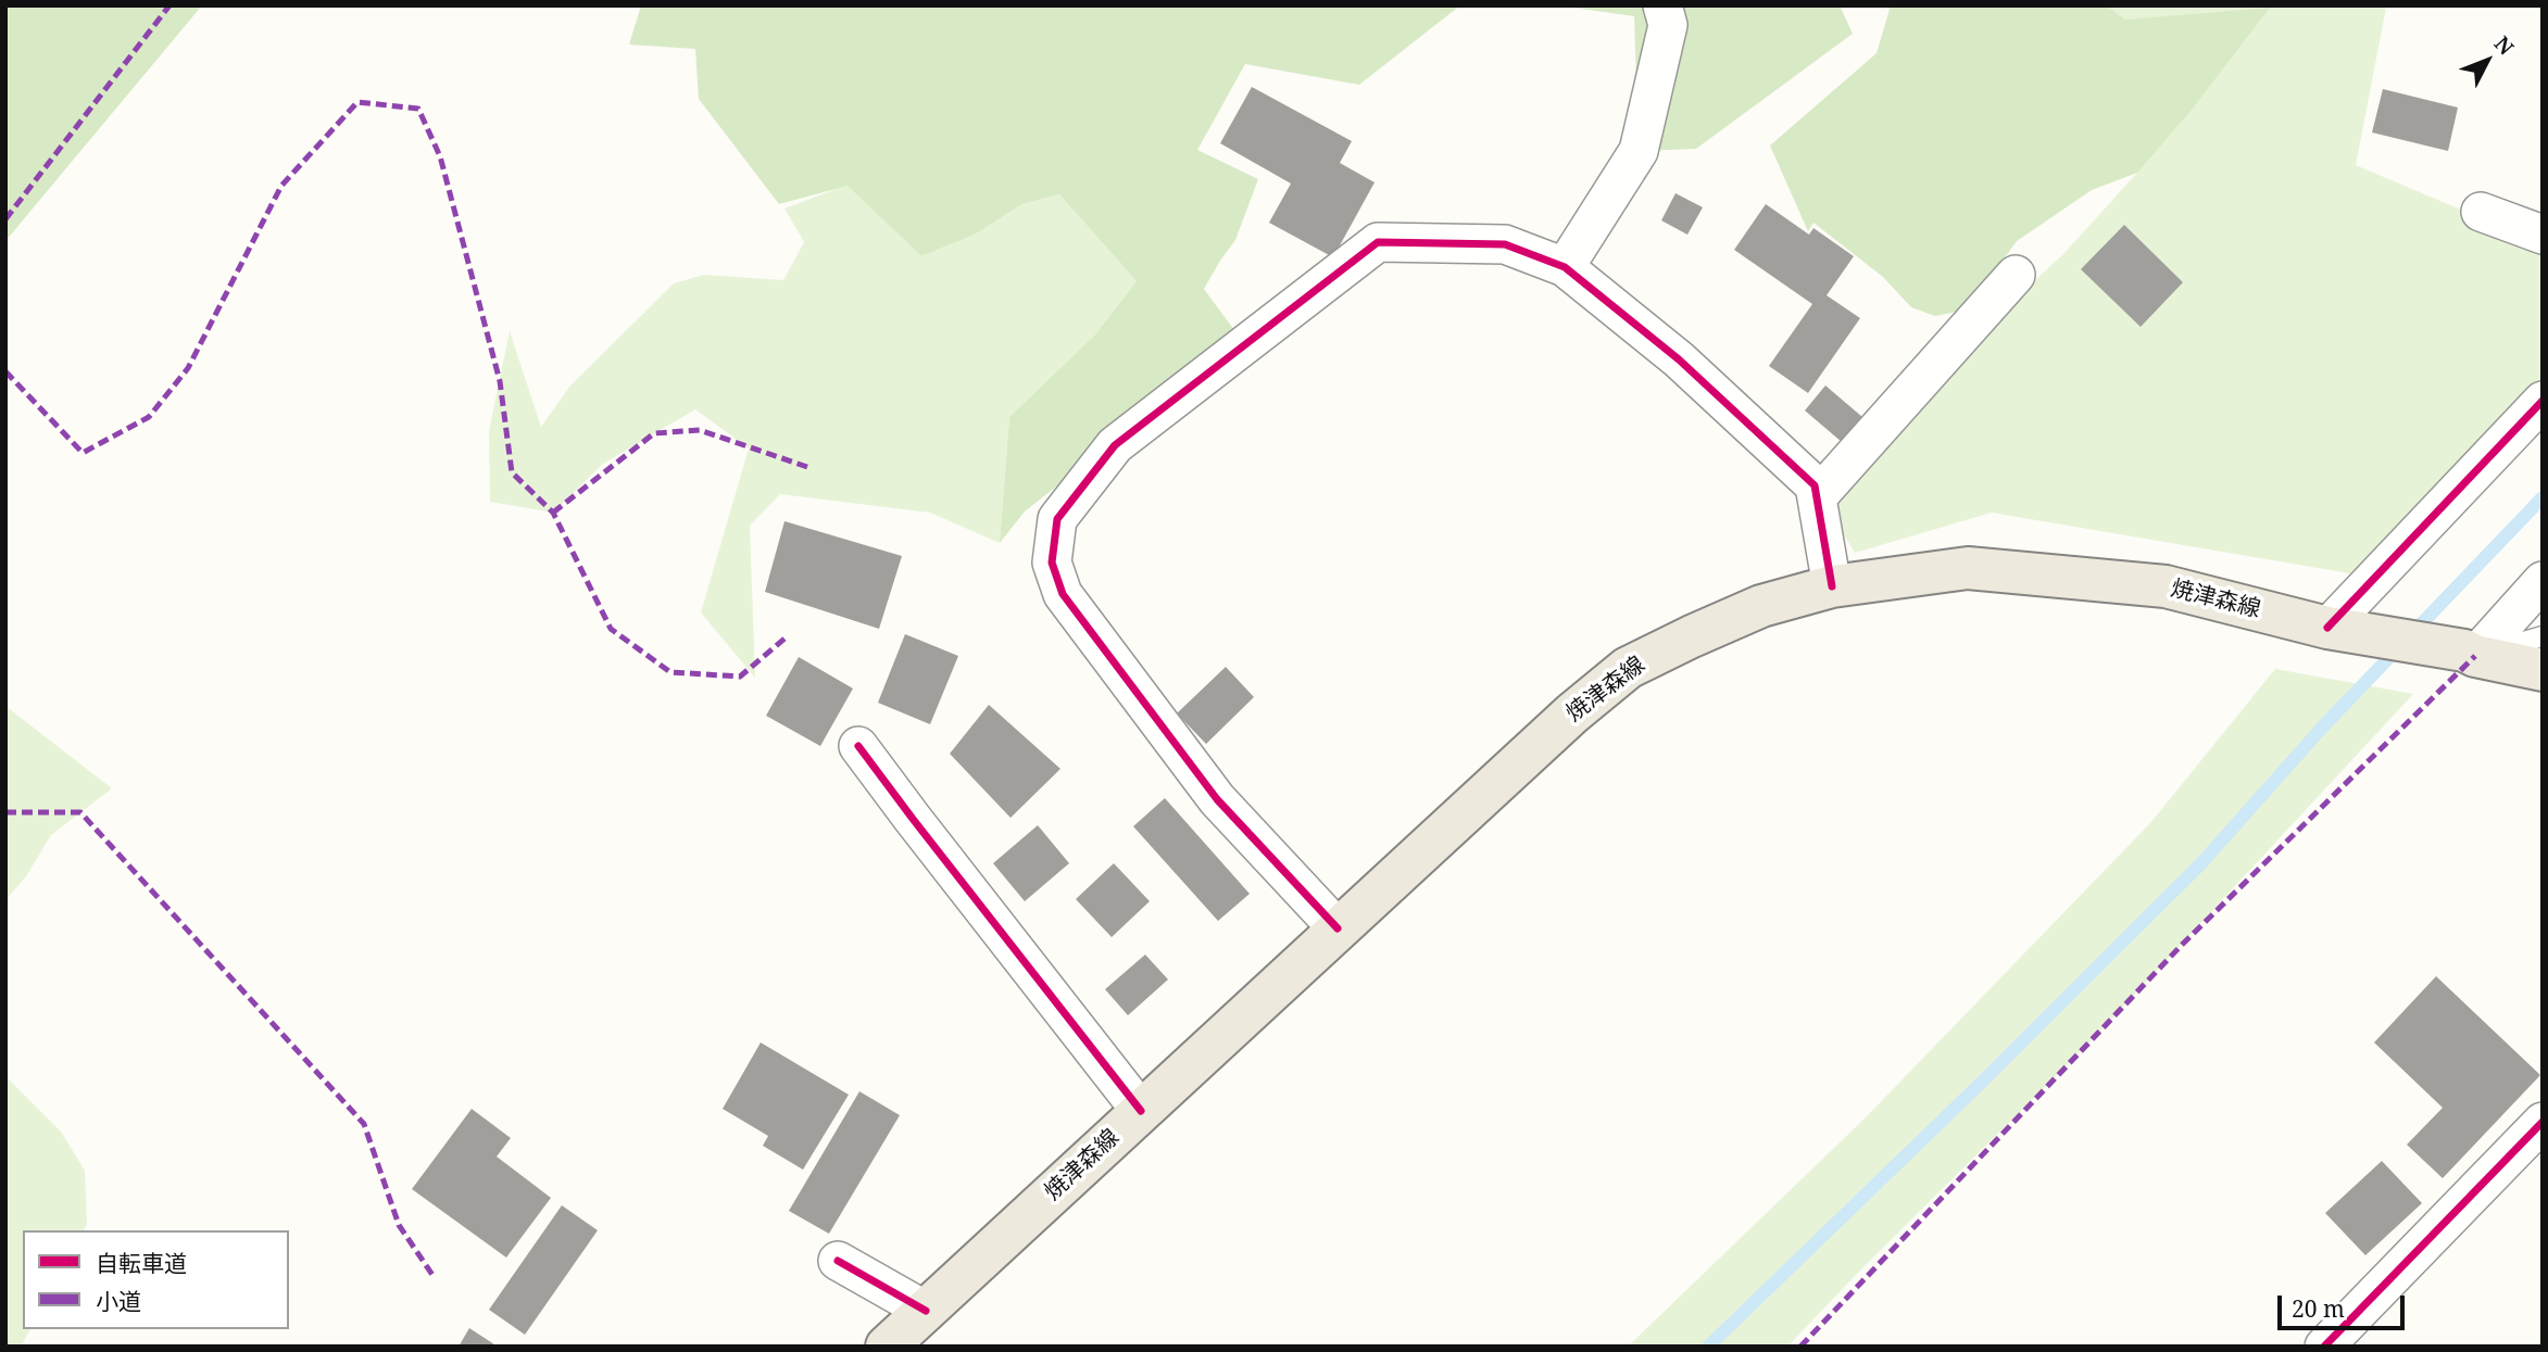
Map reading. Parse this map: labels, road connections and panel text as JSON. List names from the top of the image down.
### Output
{
  "streets": {
    "main road": ["焼津森線"]
  },
  "legend": ["自転車道", "小道"],
  "scale_bar": "20 m",
  "north": "top right"
}
